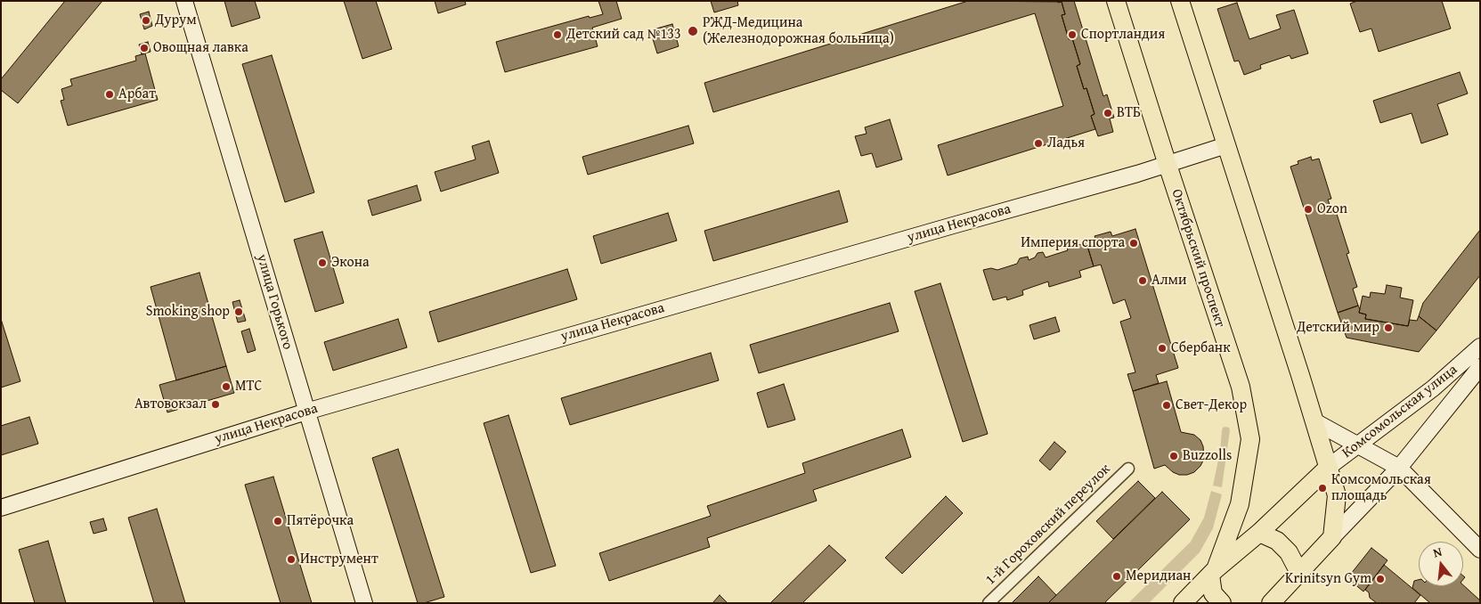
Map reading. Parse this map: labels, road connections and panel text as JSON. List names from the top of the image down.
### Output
{
  "streets": {
    "main road": ["Октябрьский проспект", "Комсомольская улица"],
    "street": ["улица Некрасова", "улица Горького", "1-й Гороховский переулок"]
  },
  "crossings": [
    ["улица Некрасова", "Октябрьский проспект"],
    ["улица Некрасова", "улица Горького"],
    ["Октябрьский проспект", "Комсомольская улица"]
  ],
  "places": [
    "Дурум",
    "РЖД-Медицина (Железнодорожная больница)",
    "Детский сад №133",
    "Спортландия",
    "Овощная лавка",
    "Арбат",
    "ВТБ",
    "Ладья",
    "Ozon",
    "Империя спорта",
    "Экона",
    "Алми",
    "Smoking shop",
    "Детский мир",
    "Сбербанк",
    "МТС",
    "Автовокзал",
    "Свет-Декор",
    "Buzzolls",
    "Комсомольская площадь",
    "Пятёрочка",
    "Инструмент",
    "Меридиан",
    "Krinitsyn Gym"
  ],
  "north": "top"
}
